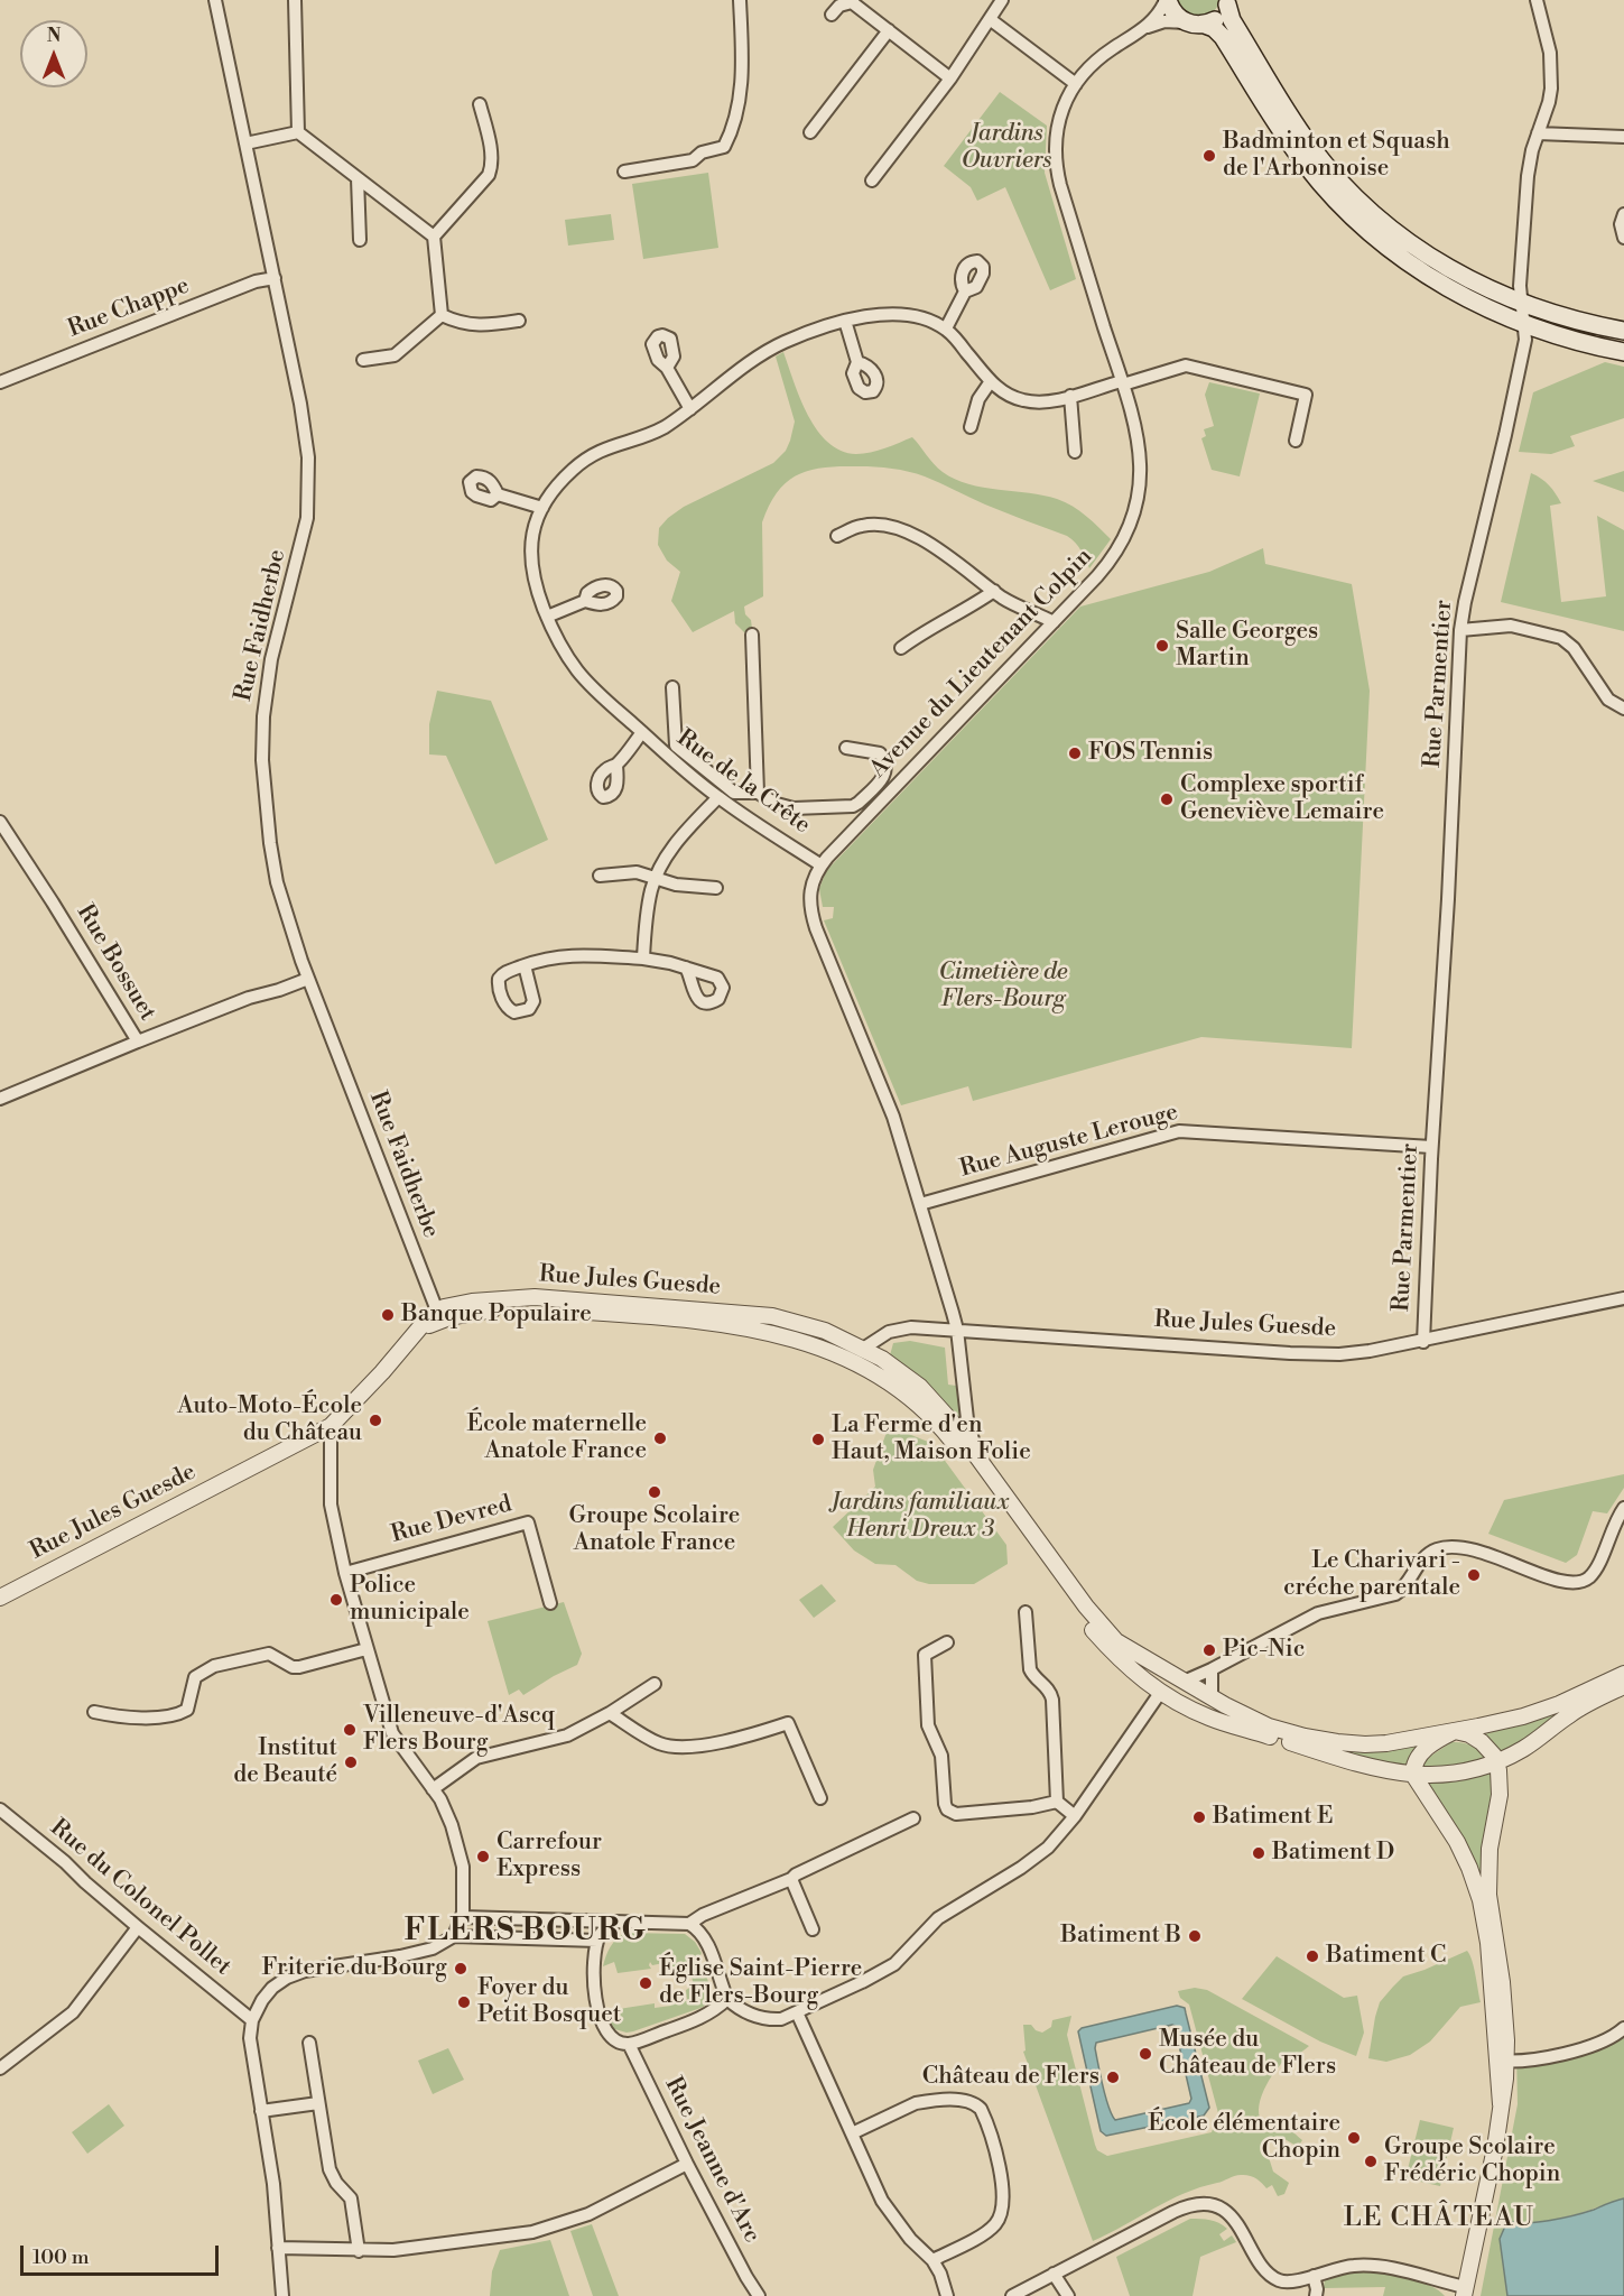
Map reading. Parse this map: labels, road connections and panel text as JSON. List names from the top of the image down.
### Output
{
  "streets": {
    "street": [
      "Rue Chappe",
      "Rue Faidherbe",
      "Avenue du Lieutenant Colpin",
      "Rue Parmentier",
      "Rue de la Crête",
      "Rue Bossuet",
      "Rue Auguste Lerouge",
      "Rue Jules Guesde",
      "Rue Devred",
      "Rue du Colonel Pollet",
      "Rue Jeanne d'Arc"
    ]
  },
  "crossings": [
    ["Rue Chappe", "Rue Faidherbe"],
    ["Rue Faidherbe", "Rue Bossuet"],
    ["Rue Faidherbe", "Rue Jules Guesde"],
    ["Avenue du Lieutenant Colpin", "Rue de la Crête"],
    ["Avenue du Lieutenant Colpin", "Rue Auguste Lerouge"],
    ["Avenue du Lieutenant Colpin", "Rue Jules Guesde"],
    ["Rue Parmentier", "Rue Auguste Lerouge"],
    ["Rue Parmentier", "Rue Jules Guesde"]
  ],
  "districts": ["FLERS BOURG", "LE CHÂTEAU"],
  "parks": ["Jardins Ouvriers", "Cimetière de Flers-Bourg", "Jardins familiaux Henri Dreux 3"],
  "places": [
    "Badminton et Squash de l'Arbonnoise",
    "Salle Georges Martin",
    "FOS Tennis",
    "Complexe sportif Geneviève Lemaire",
    "Banque Populaire",
    "Auto-Moto-École du Château",
    "École maternelle Anatole France",
    "La Ferme d'en Haut, Maison Folie",
    "Groupe Scolaire Anatole France",
    "Le Charivari - créche parentale",
    "Police municipale",
    "Pic-Nic",
    "Villeneuve-d'Ascq Flers Bourg",
    "Institut de Beauté",
    "Batiment E",
    "Batiment D",
    "Carrefour Express",
    "Batiment B",
    "Batiment C",
    "Friterie du Bourg",
    "Église Saint-Pierre de Flers-Bourg",
    "Foyer du Petit Bosquet",
    "Musée du Château de Flers",
    "Château de Flers",
    "École élémentaire Chopin",
    "Groupe Scolaire Frédéric Chopin"
  ],
  "scale_bar": "100 m",
  "north": "top"
}
